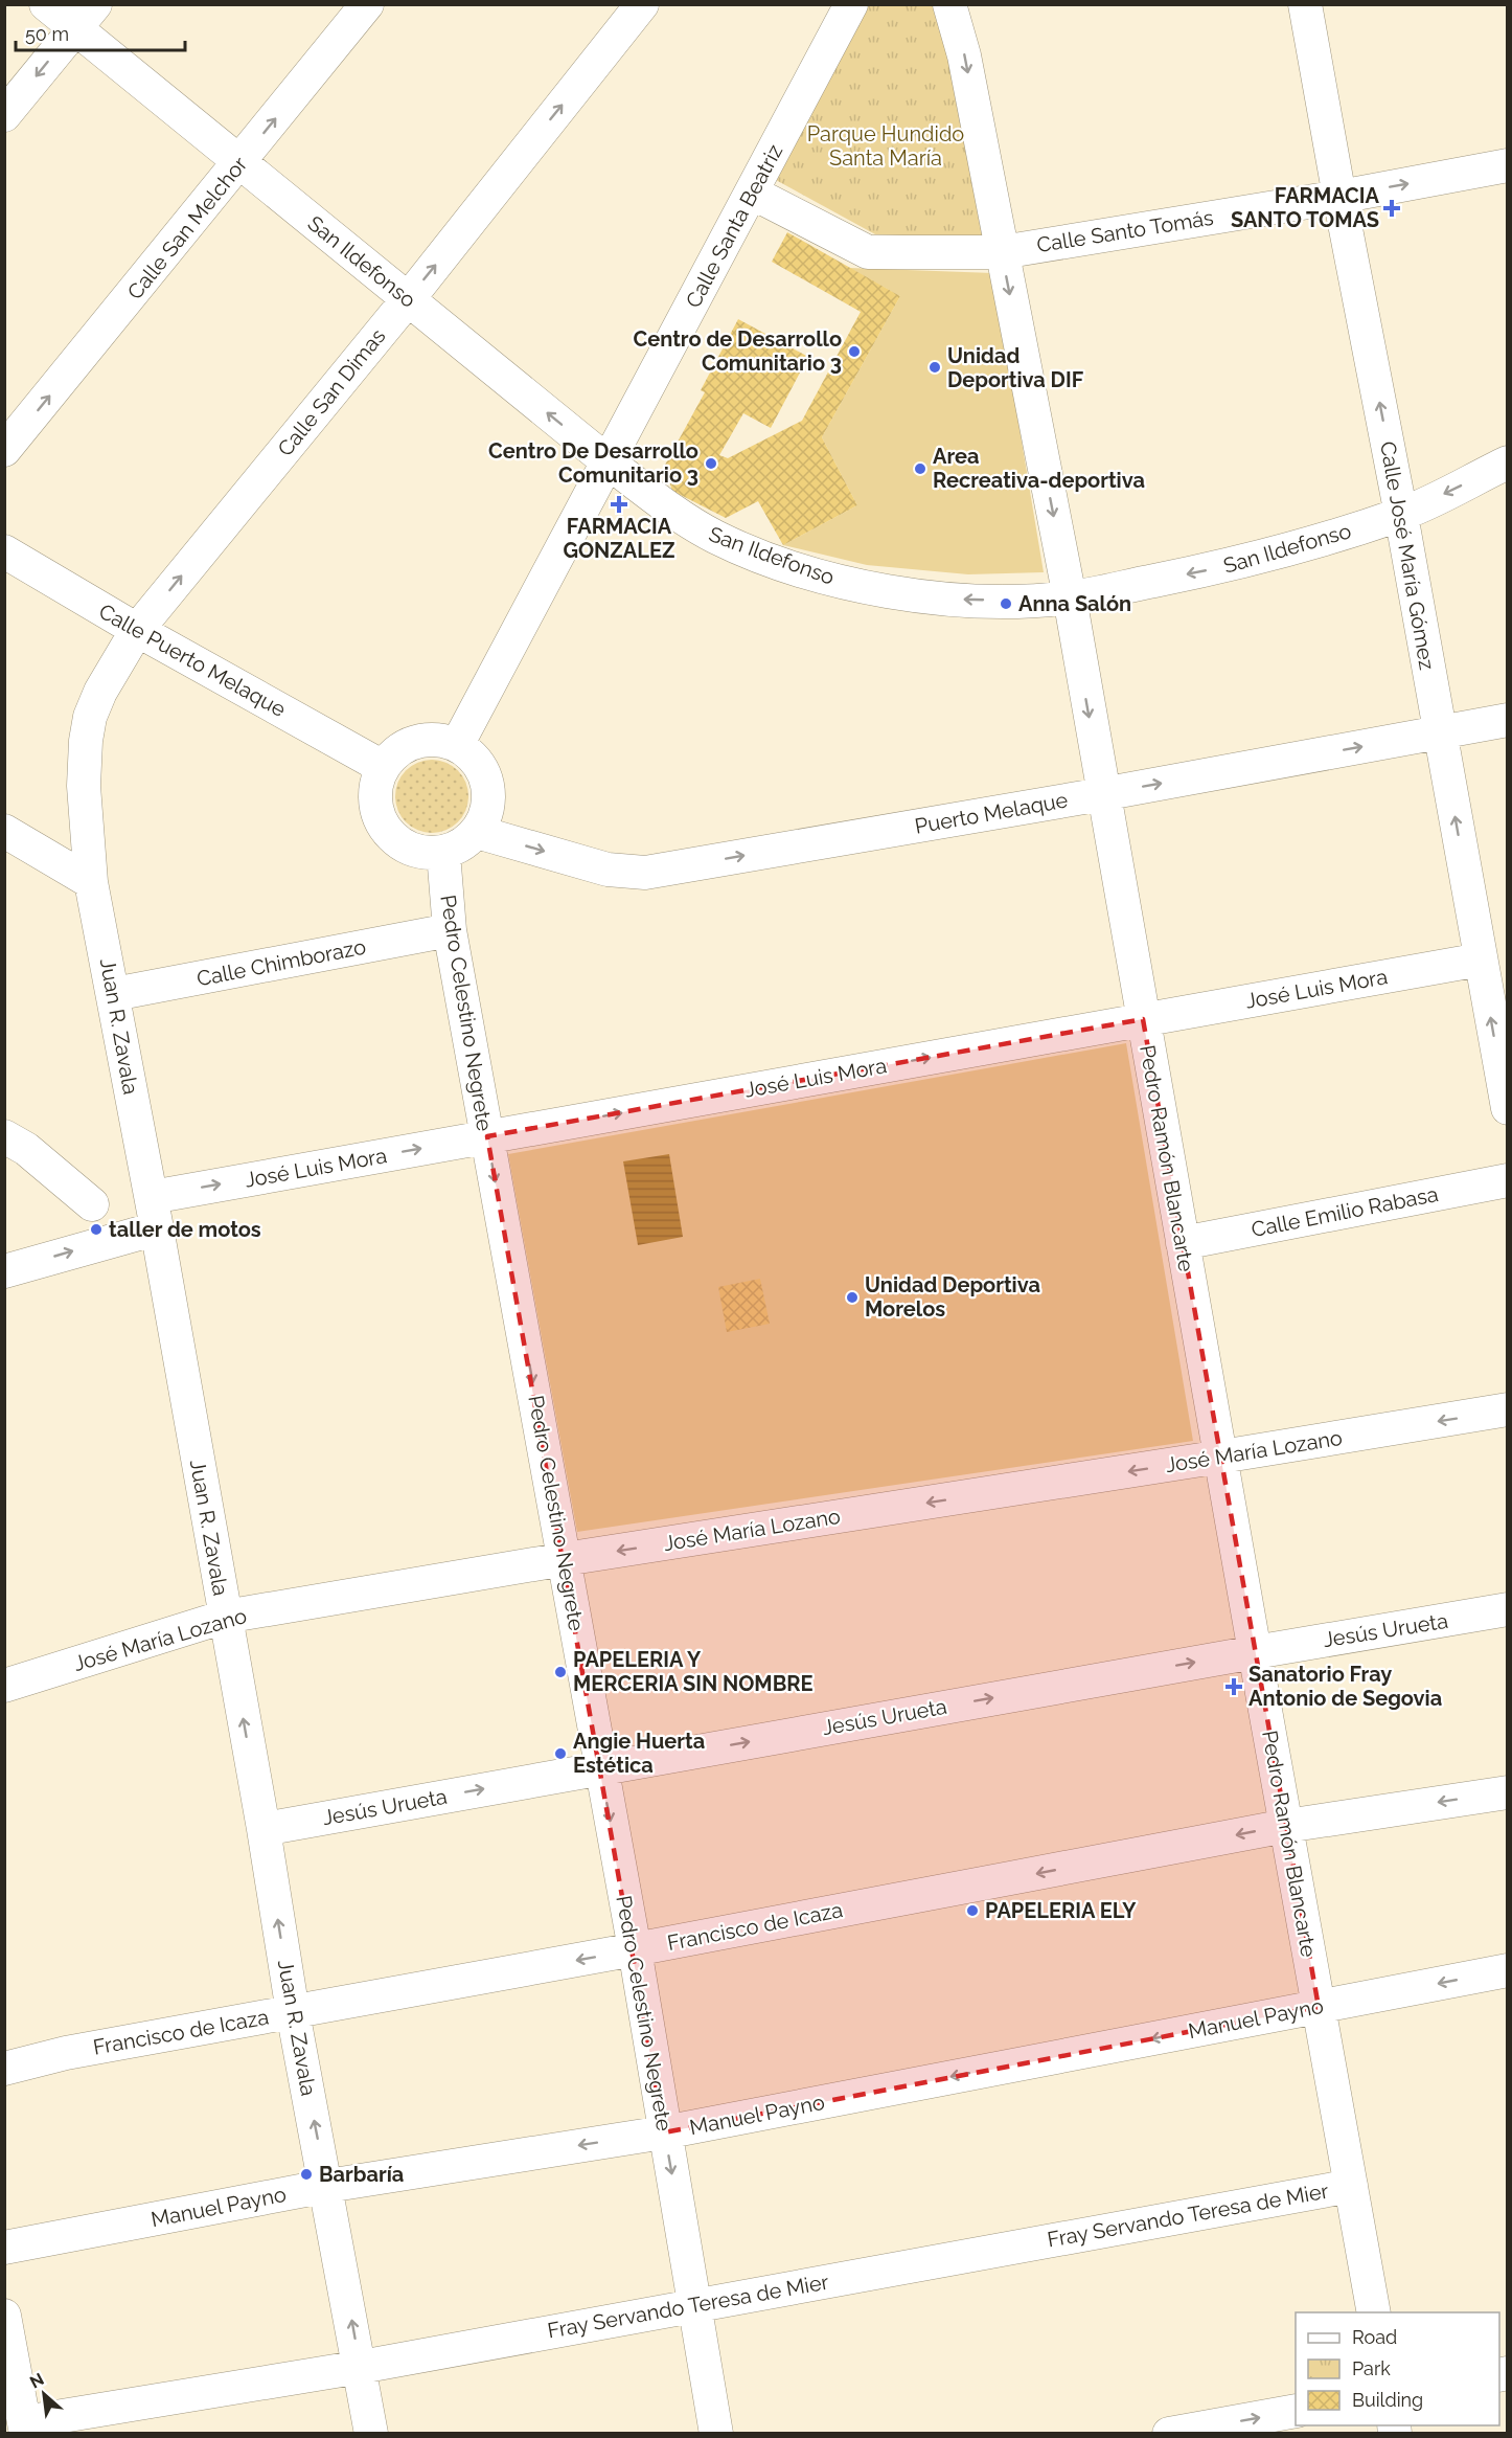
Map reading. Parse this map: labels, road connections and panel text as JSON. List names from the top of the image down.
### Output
{
  "streets": {
    "street": [
      "Calle Santa Beatriz",
      "Calle San Melchor",
      "Calle Santo Tomás",
      "San Ildefonso",
      "Calle San Dimas",
      "Calle José María Gómez",
      "Calle Puerto Melaque",
      "Puerto Melaque",
      "Calle Chimborazo",
      "José Luis Mora",
      "Pedro Celestino Negrete",
      "Juan R. Zavala",
      "Pedro Ramón Blancarte",
      "Calle Emilio Rabasa",
      "José María Lozano",
      "Jesús Urueta",
      "Francisco de Icaza",
      "Manuel Payno",
      "Fray Servando Teresa de Mier"
    ]
  },
  "crossings": [
    ["Calle Santa Beatriz", "Calle Santo Tomás"],
    ["Calle Santa Beatriz", "San Ildefonso"],
    ["Calle Santa Beatriz", "Calle Puerto Melaque"],
    ["Calle Santa Beatriz", "Puerto Melaque"],
    ["Calle Santa Beatriz", "Pedro Celestino Negrete"],
    ["Calle San Melchor", "San Ildefonso"],
    ["Calle Santo Tomás", "Calle José María Gómez"],
    ["Calle Santo Tomás", "Pedro Ramón Blancarte"],
    ["San Ildefonso", "Calle San Dimas"],
    ["San Ildefonso", "Calle José María Gómez"],
    ["San Ildefonso", "Pedro Ramón Blancarte"],
    ["Calle San Dimas", "Calle Puerto Melaque"],
    ["Calle San Dimas", "Juan R. Zavala"],
    ["Calle José María Gómez", "Puerto Melaque"],
    ["Calle José María Gómez", "José Luis Mora"],
    ["Calle Puerto Melaque", "Puerto Melaque"],
    ["Calle Puerto Melaque", "Pedro Celestino Negrete"],
    ["Calle Puerto Melaque", "Juan R. Zavala"],
    ["Puerto Melaque", "Pedro Celestino Negrete"],
    ["Puerto Melaque", "Pedro Ramón Blancarte"],
    ["Calle Chimborazo", "Pedro Celestino Negrete"],
    ["Calle Chimborazo", "Juan R. Zavala"],
    ["José Luis Mora", "Pedro Celestino Negrete"],
    ["José Luis Mora", "Juan R. Zavala"],
    ["José Luis Mora", "Pedro Ramón Blancarte"],
    ["Pedro Celestino Negrete", "José María Lozano"],
    ["Pedro Celestino Negrete", "Jesús Urueta"],
    ["Pedro Celestino Negrete", "Francisco de Icaza"],
    ["Pedro Celestino Negrete", "Manuel Payno"],
    ["Pedro Celestino Negrete", "Fray Servando Teresa de Mier"],
    ["Juan R. Zavala", "José María Lozano"],
    ["Juan R. Zavala", "Jesús Urueta"],
    ["Juan R. Zavala", "Francisco de Icaza"],
    ["Juan R. Zavala", "Manuel Payno"],
    ["Juan R. Zavala", "Fray Servando Teresa de Mier"],
    ["Pedro Ramón Blancarte", "Calle Emilio Rabasa"],
    ["Pedro Ramón Blancarte", "José María Lozano"],
    ["Pedro Ramón Blancarte", "Jesús Urueta"],
    ["Pedro Ramón Blancarte", "Francisco de Icaza"],
    ["Pedro Ramón Blancarte", "Manuel Payno"],
    ["Pedro Ramón Blancarte", "Fray Servando Teresa de Mier"]
  ],
  "one_way": [
    "Calle San Melchor",
    "San Ildefonso",
    "Calle San Dimas",
    "Calle José María Gómez",
    "Puerto Melaque",
    "José Luis Mora",
    "Pedro Celestino Negrete",
    "Juan R. Zavala",
    "José María Lozano",
    "Jesús Urueta",
    "Francisco de Icaza",
    "Manuel Payno"
  ],
  "parks": ["Parque Hundido Santa María"],
  "places": {
    "health": ["FARMACIA SANTO TOMAS", "FARMACIA GONZALEZ", "Sanatorio Fray Antonio de Segovia"],
    "other": [
      "Centro de Desarrollo Comunitario 3",
      "Unidad Deportiva DIF",
      "Centro De Desarrollo Comunitario 3",
      "Area Recreativa-deportiva",
      "Anna Salón",
      "taller de motos",
      "Unidad Deportiva Morelos",
      "PAPELERIA Y MERCERIA SIN NOMBRE",
      "Angie Huerta Estética",
      "PAPELERIA ELY",
      "Barbaría"
    ]
  },
  "legend": ["Road", "Park", "Building"],
  "scale_bar": "50 m",
  "north": "top left"
}
